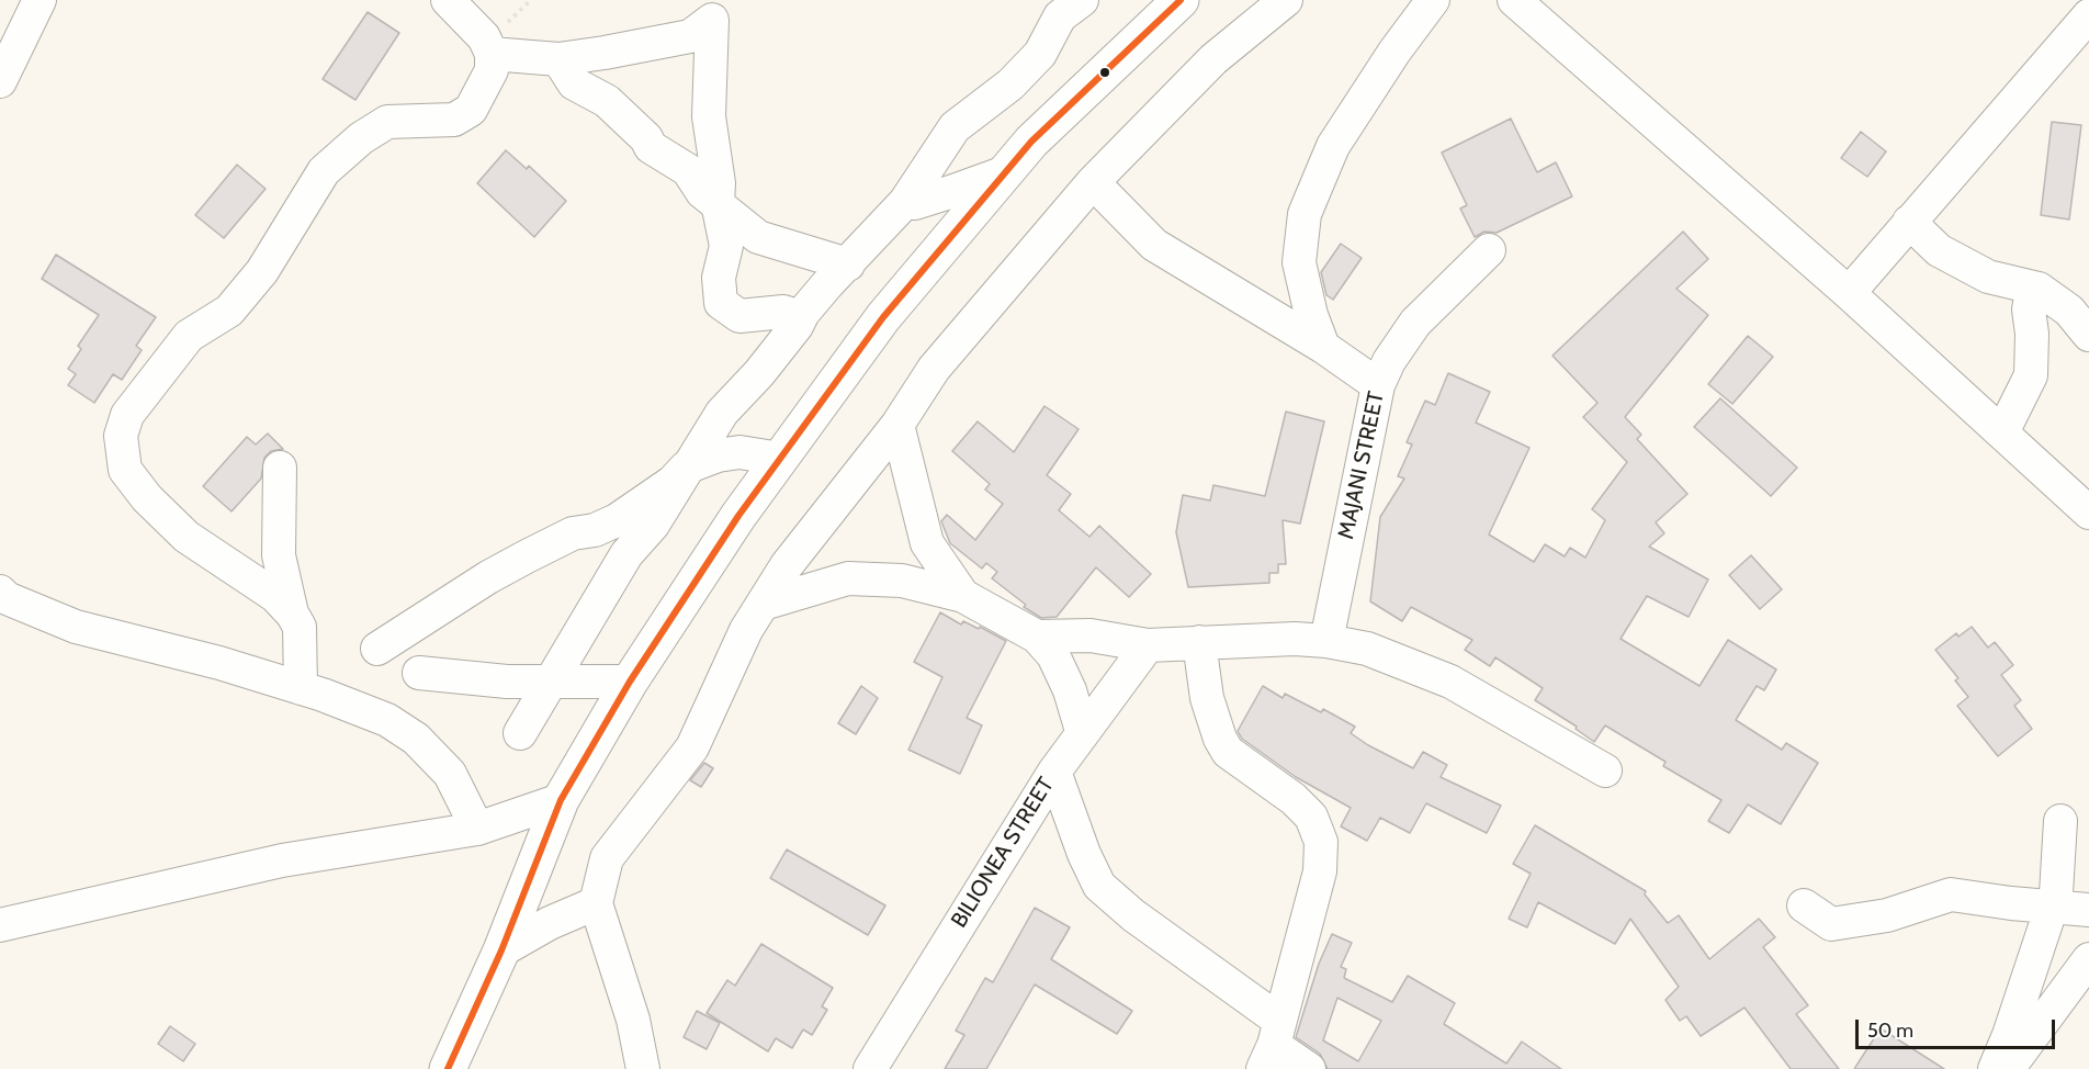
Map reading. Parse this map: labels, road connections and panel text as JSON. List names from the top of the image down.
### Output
{
  "streets": {
    "street": ["MAJANI STREET", "BILIONEA STREET"]
  },
  "scale_bar": "50 m"
}
